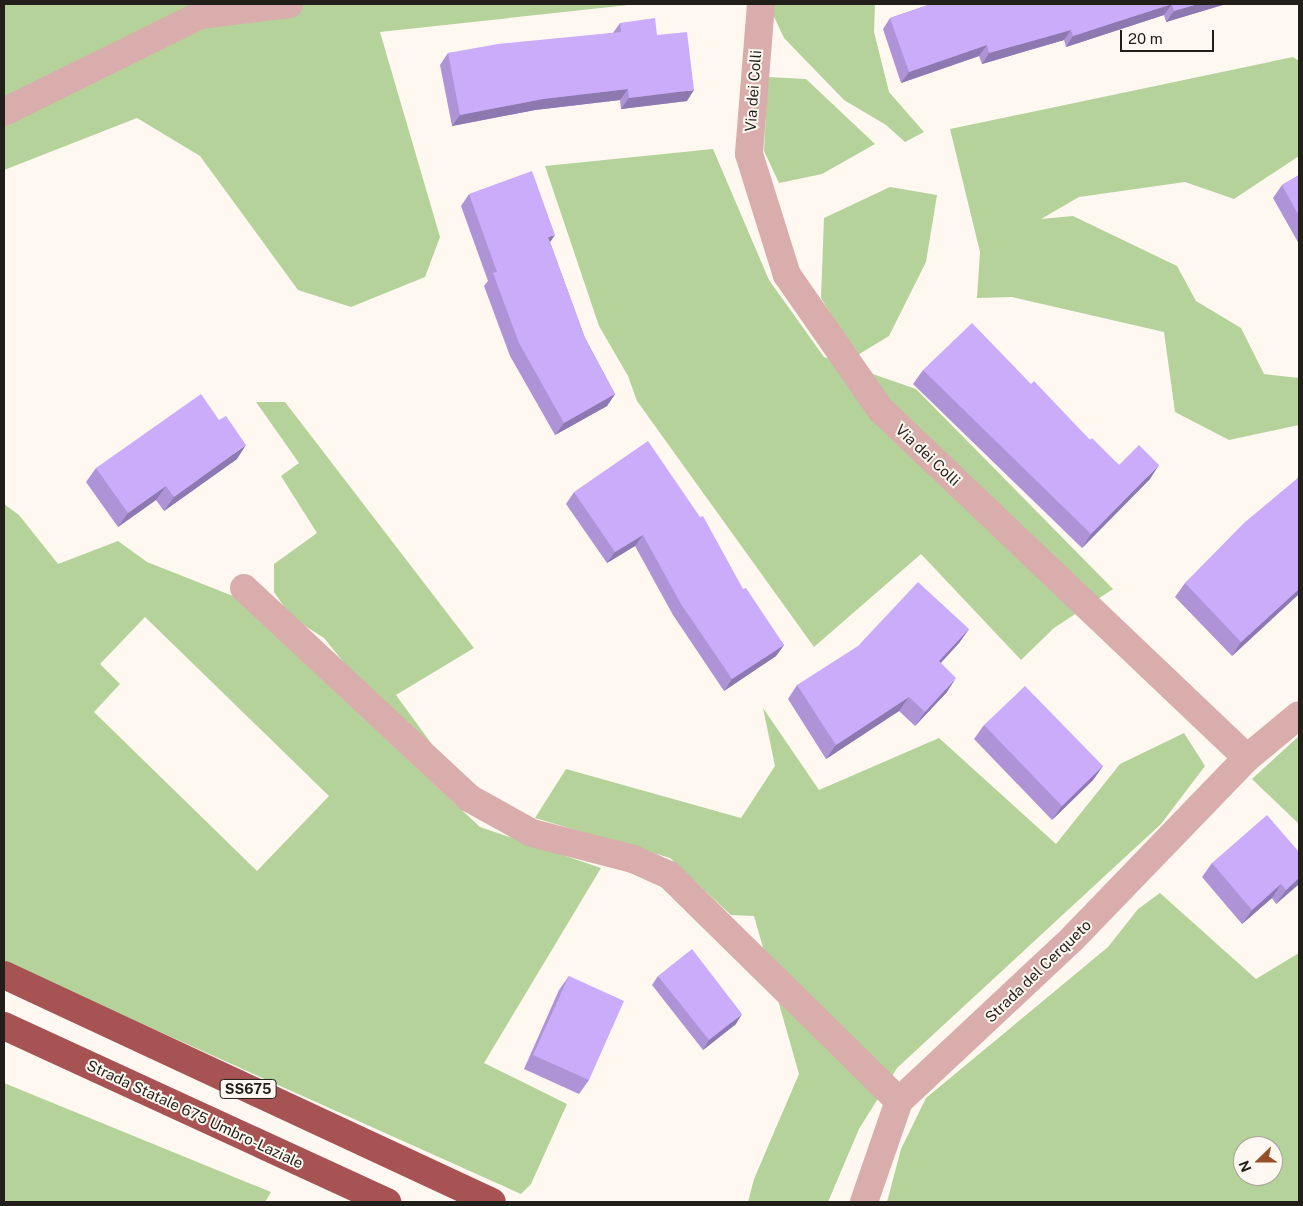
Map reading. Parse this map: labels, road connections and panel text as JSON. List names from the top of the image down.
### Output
{
  "streets": {
    "highway": ["SS675", "Strada Statale 675 Umbro-Laziale"],
    "street": ["Via dei Colli", "Strada del Cerqueto"]
  },
  "crossings": [
    ["Via dei Colli", "Strada del Cerqueto"]
  ],
  "scale_bar": "20 m",
  "north": "left"
}
